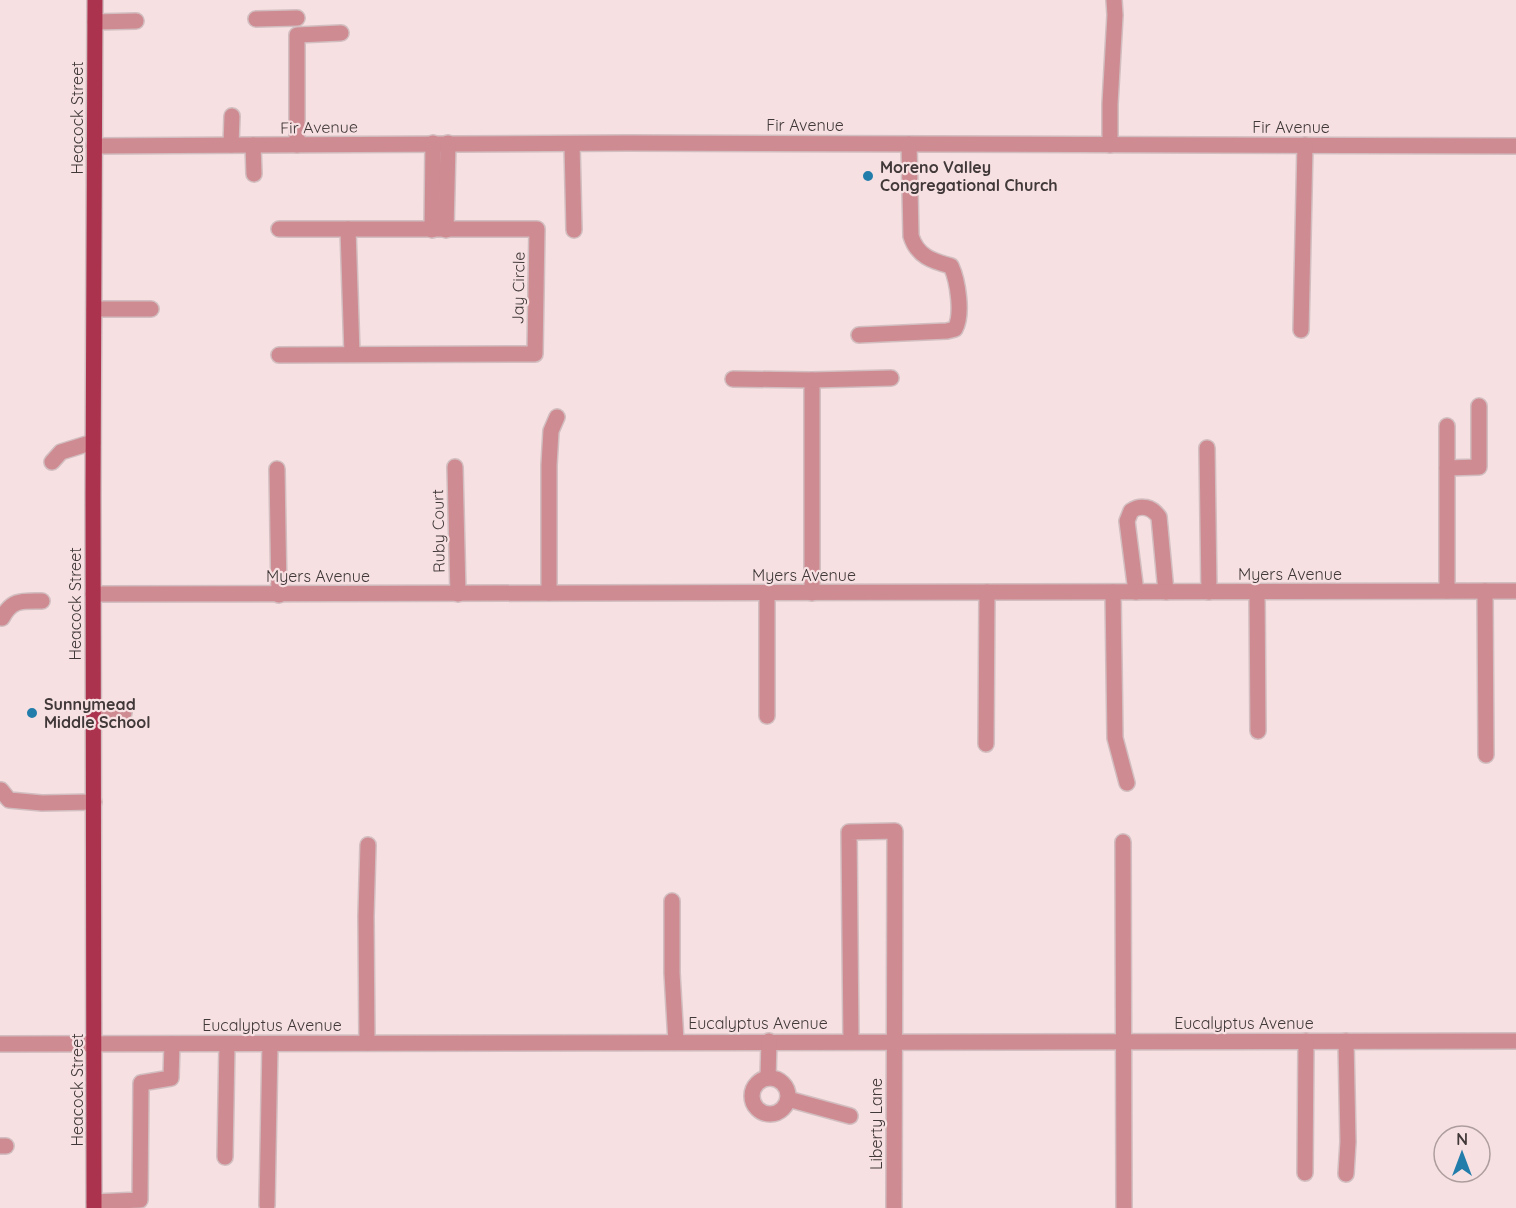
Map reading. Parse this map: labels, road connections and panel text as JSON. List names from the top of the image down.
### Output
{
  "streets": {
    "main road": ["Heacock Street"],
    "street": [
      "Fir Avenue",
      "Jay Circle",
      "Ruby Court",
      "Myers Avenue",
      "Eucalyptus Avenue",
      "Liberty Lane"
    ]
  },
  "crossings": [
    ["Heacock Street", "Fir Avenue"],
    ["Heacock Street", "Myers Avenue"],
    ["Heacock Street", "Eucalyptus Avenue"],
    ["Ruby Court", "Myers Avenue"],
    ["Eucalyptus Avenue", "Liberty Lane"]
  ],
  "places": ["Moreno Valley Congregational Church", "Sunnymead Middle School"],
  "north": "top"
}
